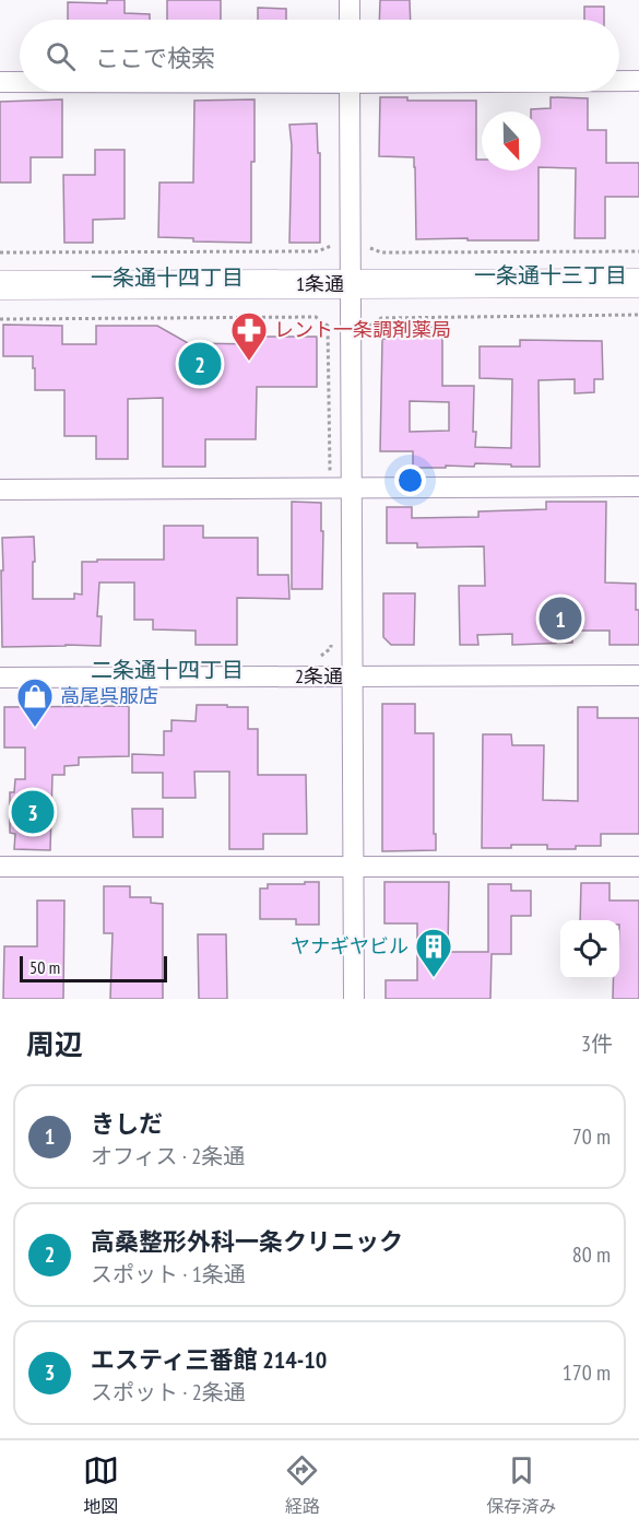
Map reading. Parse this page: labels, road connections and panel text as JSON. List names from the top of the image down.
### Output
{
  "streets": {
    "main road": ["1条通"],
    "street": ["2条通"]
  },
  "districts": ["一条通十三丁目", "一条通十四丁目", "二条通十四丁目"],
  "places": {
    "pharmacy": ["レント一条調剤薬局"],
    "shop": ["高尾呉服店"],
    "building": ["ヤナギヤビル"]
  },
  "scale_bar": "50 m",
  "north": "bottom",
  "page": {
    "search": "ここで検索",
    "pins": ["2", "1", "3"],
    "scale": "50 m",
    "heading": ["周辺", "3件"],
    "list": [
      {
        "mark": "1",
        "name": "きしだ",
        "note": "オフィス · 2条通",
        "value": "70 m"
      },
      {
        "mark": "2",
        "name": "高桑整形外科一条クリニック",
        "note": "スポット · 1条通",
        "value": "80 m"
      },
      {
        "mark": "3",
        "name": "エスティ三番館 214-10",
        "note": "スポット · 2条通",
        "value": "170 m"
      }
    ],
    "nav": ["地図", "経路", "保存済み"]
  }
}
